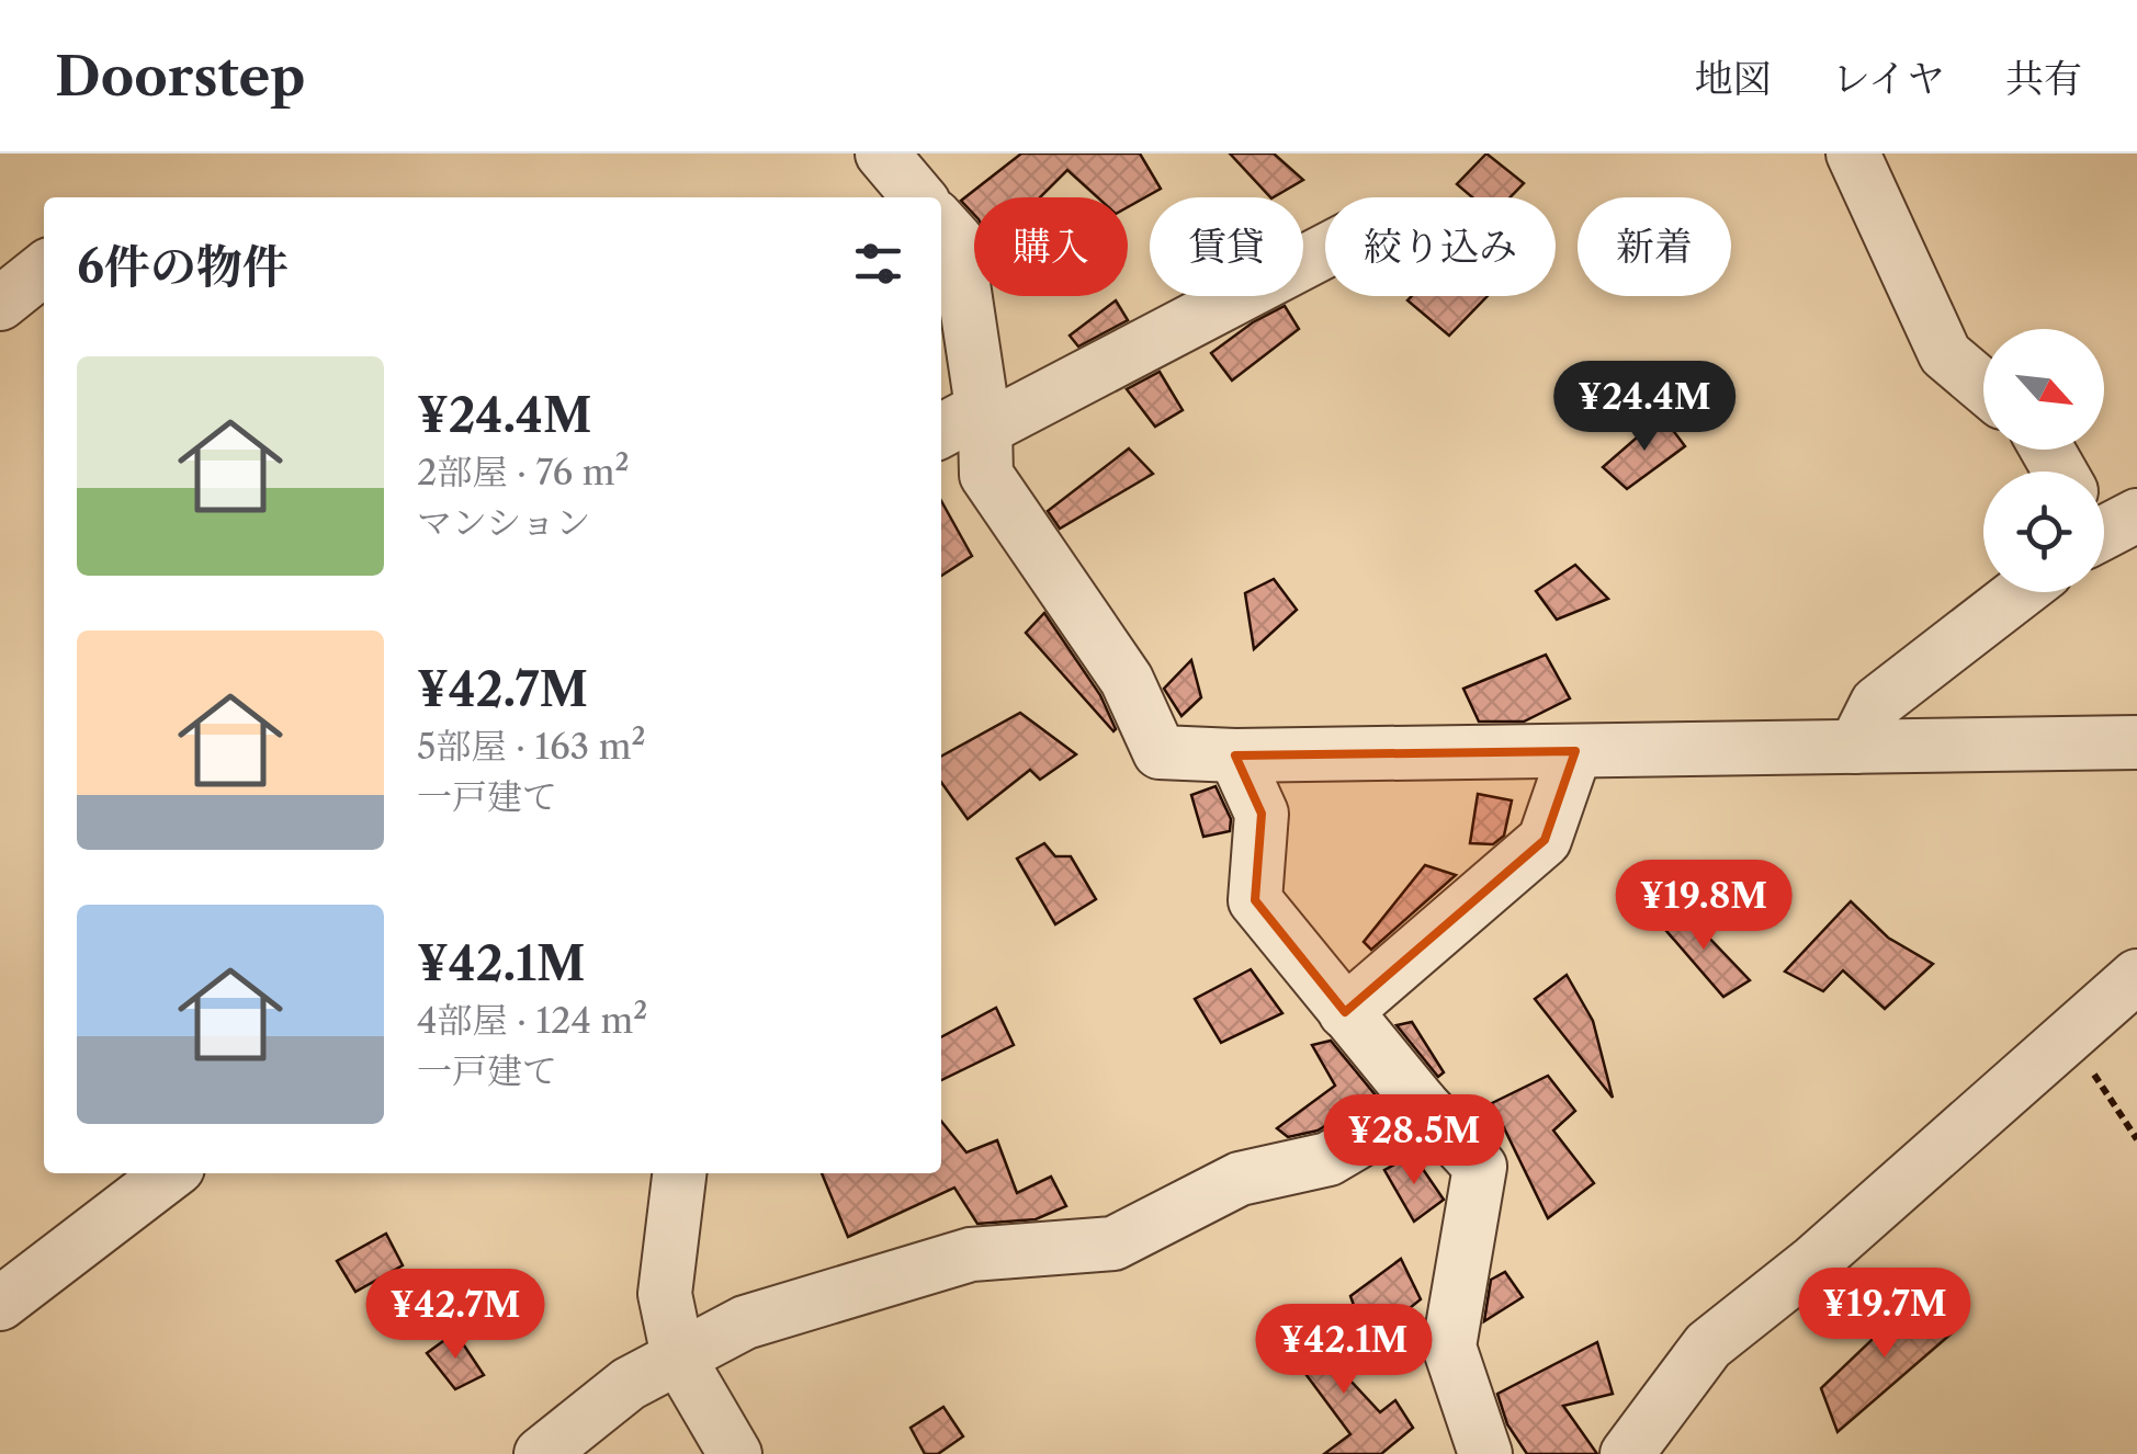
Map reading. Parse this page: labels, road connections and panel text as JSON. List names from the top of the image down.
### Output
{
  "north": "bottom right",
  "page": {
    "header": "Doorstep",
    "nav": ["地図", "レイヤ", "共有"],
    "chip": [
      "購入",
      "賃貸",
      "絞り込み",
      "新着"
    ],
    "heading": "6件の物件",
    "list": [
      {
        "name": "¥24.4M",
        "note": "2部屋 · 76 m² · マンション"
      },
      {
        "name": "¥42.7M",
        "note": "5部屋 · 163 m² · 一戸建て"
      },
      {
        "name": "¥42.1M",
        "note": "4部屋 · 124 m² · 一戸建て"
      }
    ],
    "price": [
      "¥24.4M",
      "¥19.8M",
      "¥28.5M",
      "¥19.7M",
      "¥42.7M",
      "¥42.1M"
    ]
  }
}
